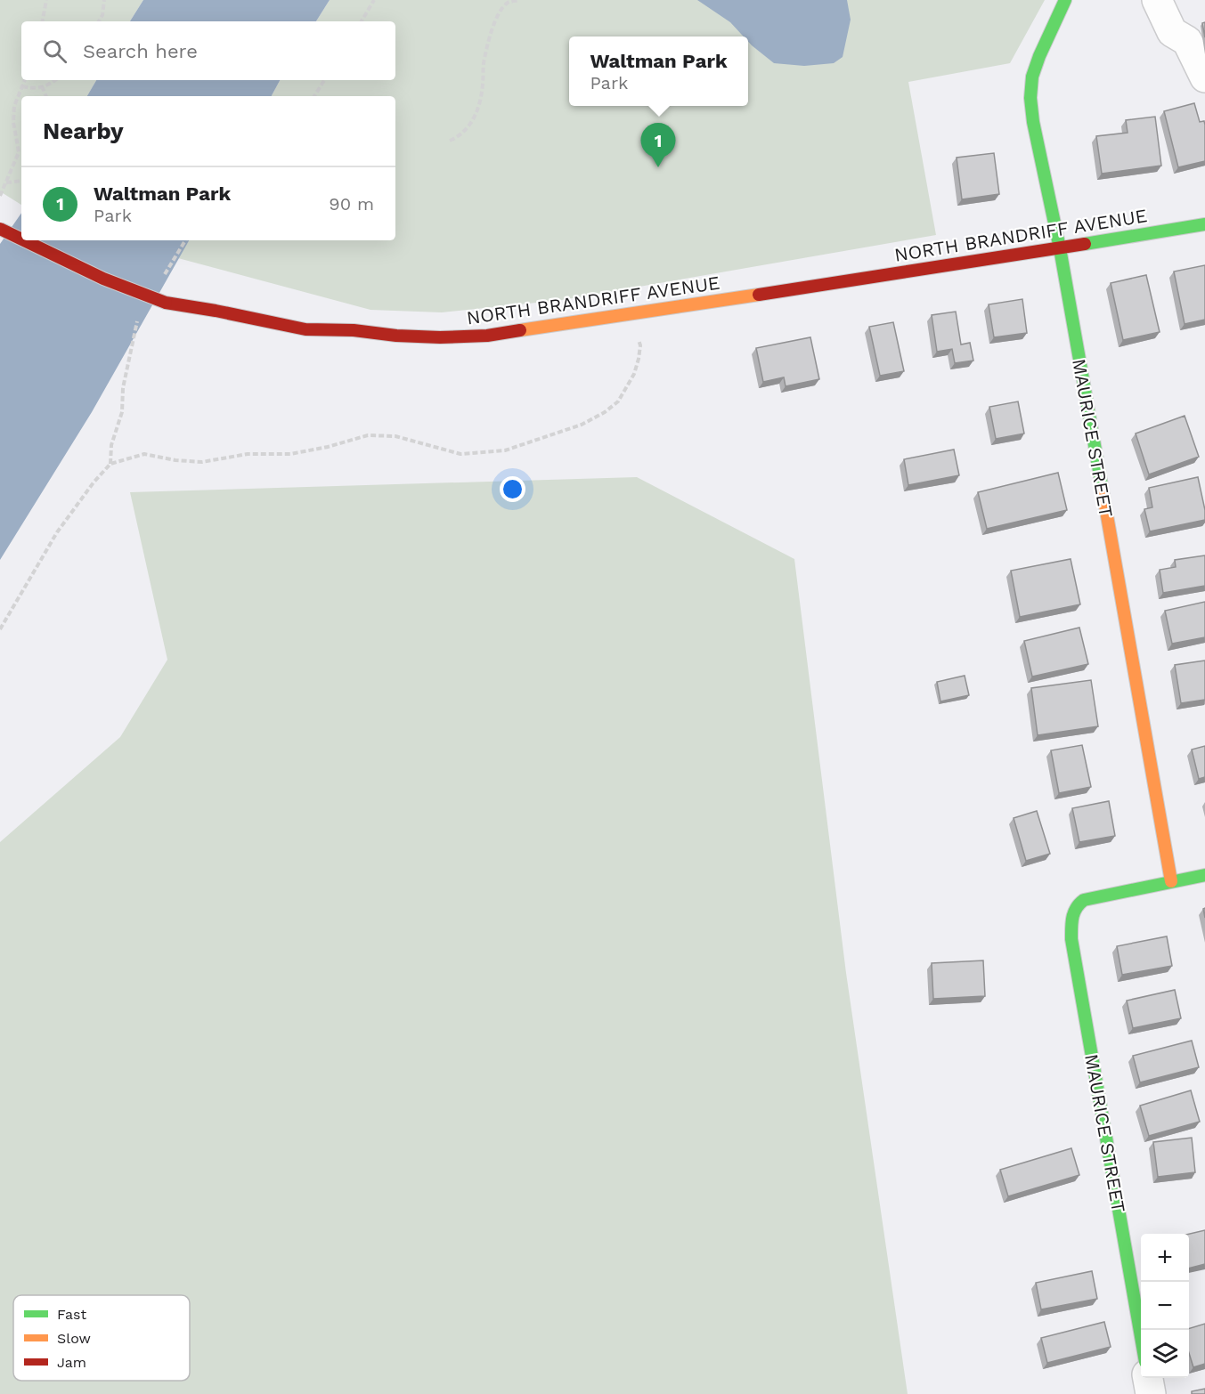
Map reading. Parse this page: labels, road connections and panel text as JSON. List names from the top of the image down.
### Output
{
  "streets": {
    "street": ["NORTH BRANDRIFF AVENUE", "MAURICE STREET"]
  },
  "crossings": [
    ["NORTH BRANDRIFF AVENUE", "MAURICE STREET"]
  ],
  "legend": ["Fast", "Slow", "Jam"],
  "page": {
    "search": "Search here",
    "popup": ["Waltman Park", "Park"],
    "heading": "Nearby",
    "pins": "1",
    "list": [
      {
        "mark": "1",
        "name": "Waltman Park",
        "note": "Park",
        "value": "90 m"
      }
    ],
    "map_buttons": ["+", "−"]
  }
}
